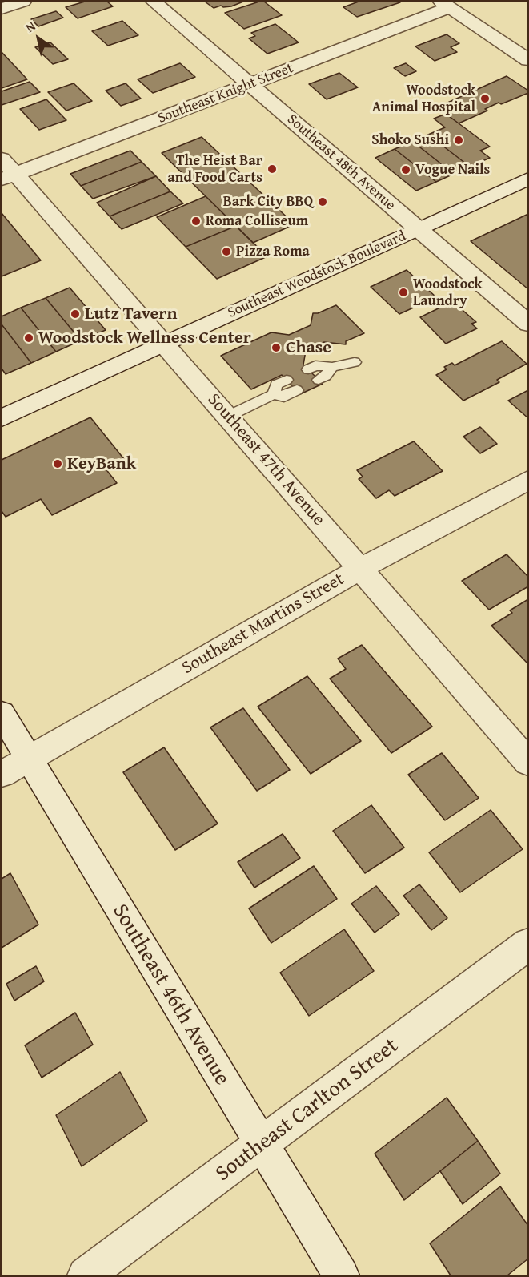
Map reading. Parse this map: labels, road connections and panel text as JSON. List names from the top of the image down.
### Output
{
  "streets": {
    "street": [
      "Southeast Knight Street",
      "Southeast 48th Avenue",
      "Southeast Woodstock Boulevard",
      "Southeast 47th Avenue",
      "Southeast Martins Street",
      "Southeast 46th Avenue",
      "Southeast Carlton Street"
    ]
  },
  "crossings": [
    ["Southeast Knight Street", "Southeast 48th Avenue"],
    ["Southeast Knight Street", "Southeast 47th Avenue"],
    ["Southeast 48th Avenue", "Southeast Woodstock Boulevard"],
    ["Southeast Woodstock Boulevard", "Southeast 47th Avenue"],
    ["Southeast 47th Avenue", "Southeast Martins Street"],
    ["Southeast Martins Street", "Southeast 46th Avenue"],
    ["Southeast 46th Avenue", "Southeast Carlton Street"]
  ],
  "places": [
    "Woodstock Animal Hospital",
    "Shoko Sushi",
    "The Heist Bar and Food Carts",
    "Vogue Nails",
    "Bark City BBQ",
    "Roma Colliseum",
    "Pizza Roma",
    "Woodstock Laundry",
    "Lutz Tavern",
    "Woodstock Wellness Center",
    "Chase",
    "KeyBank"
  ],
  "north": "top left"
}
